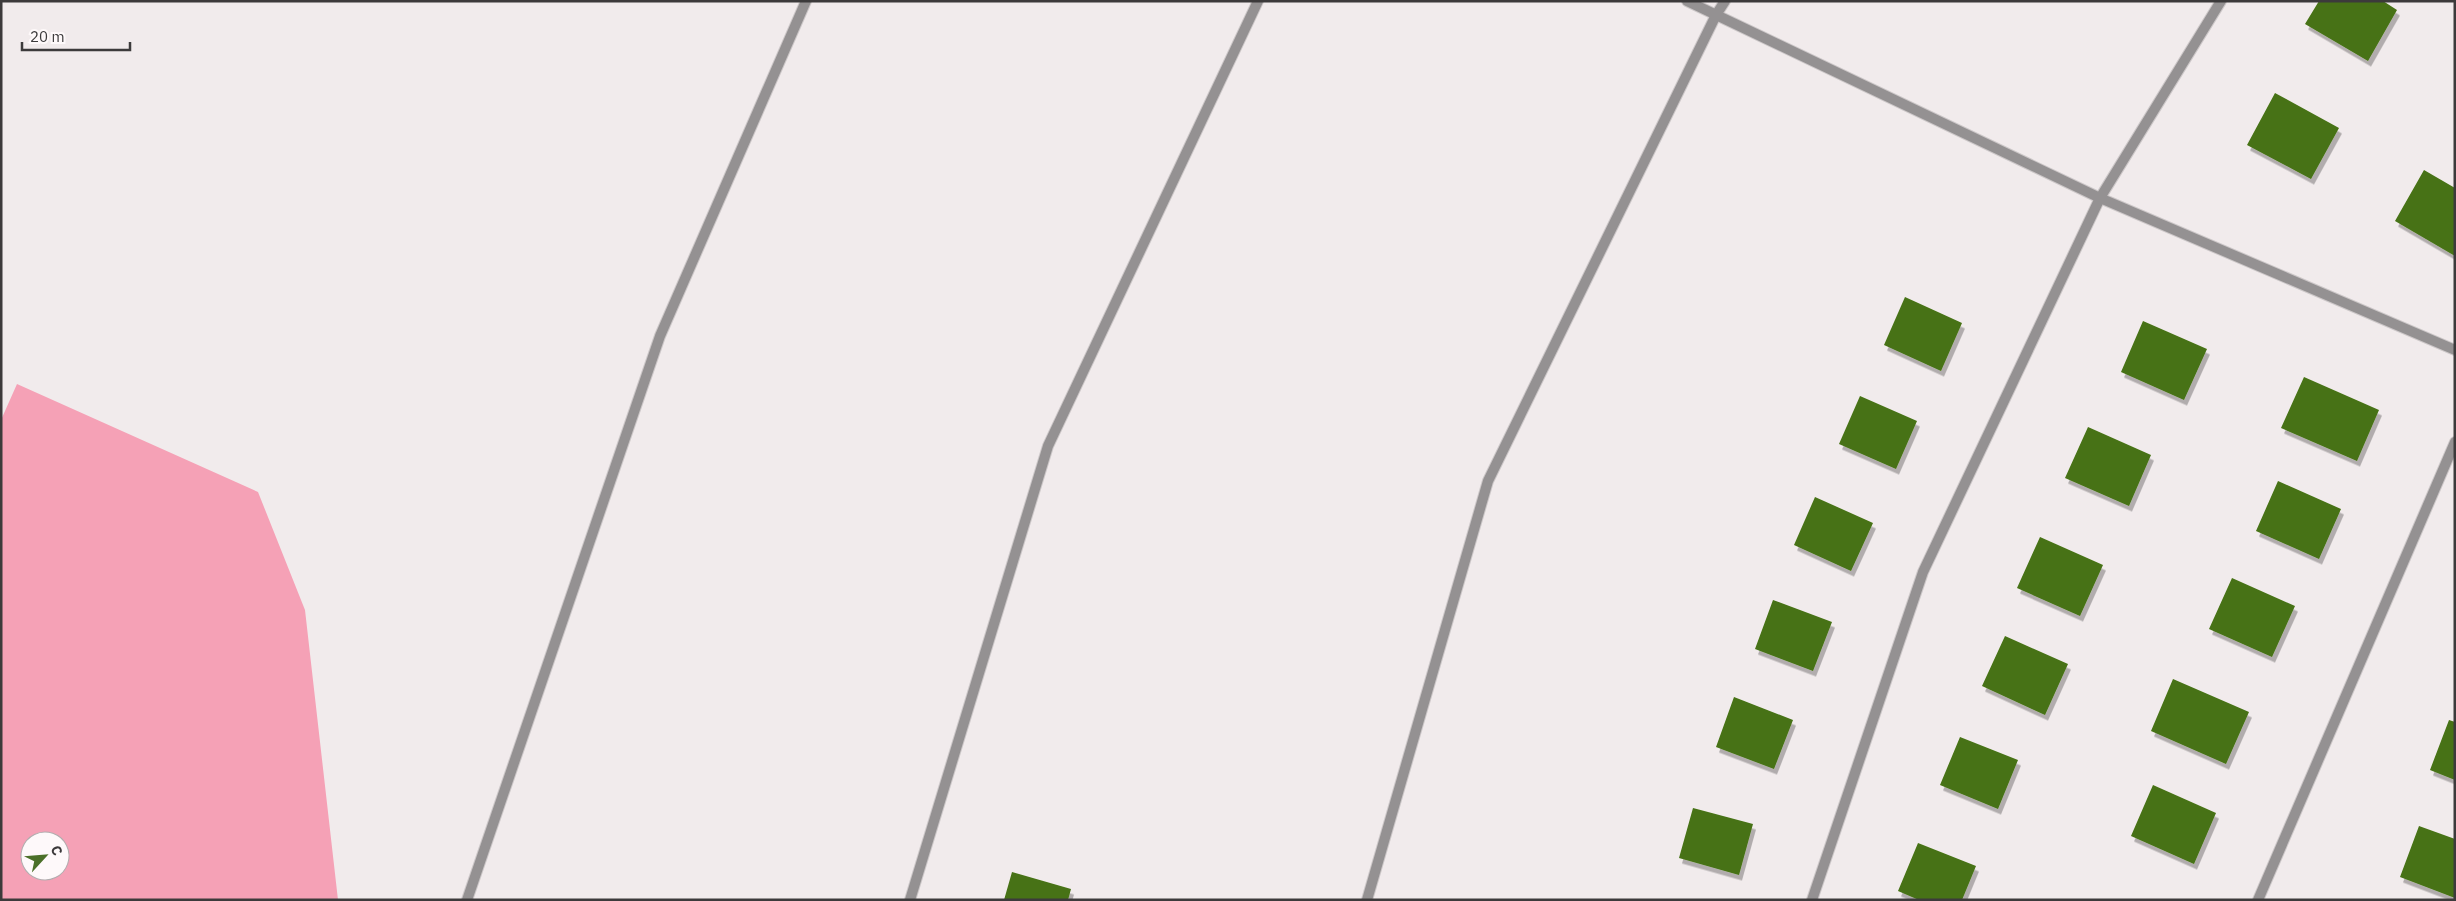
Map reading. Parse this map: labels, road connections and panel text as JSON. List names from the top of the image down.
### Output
{
  "scale_bar": "20 m",
  "north": "top right"
}
